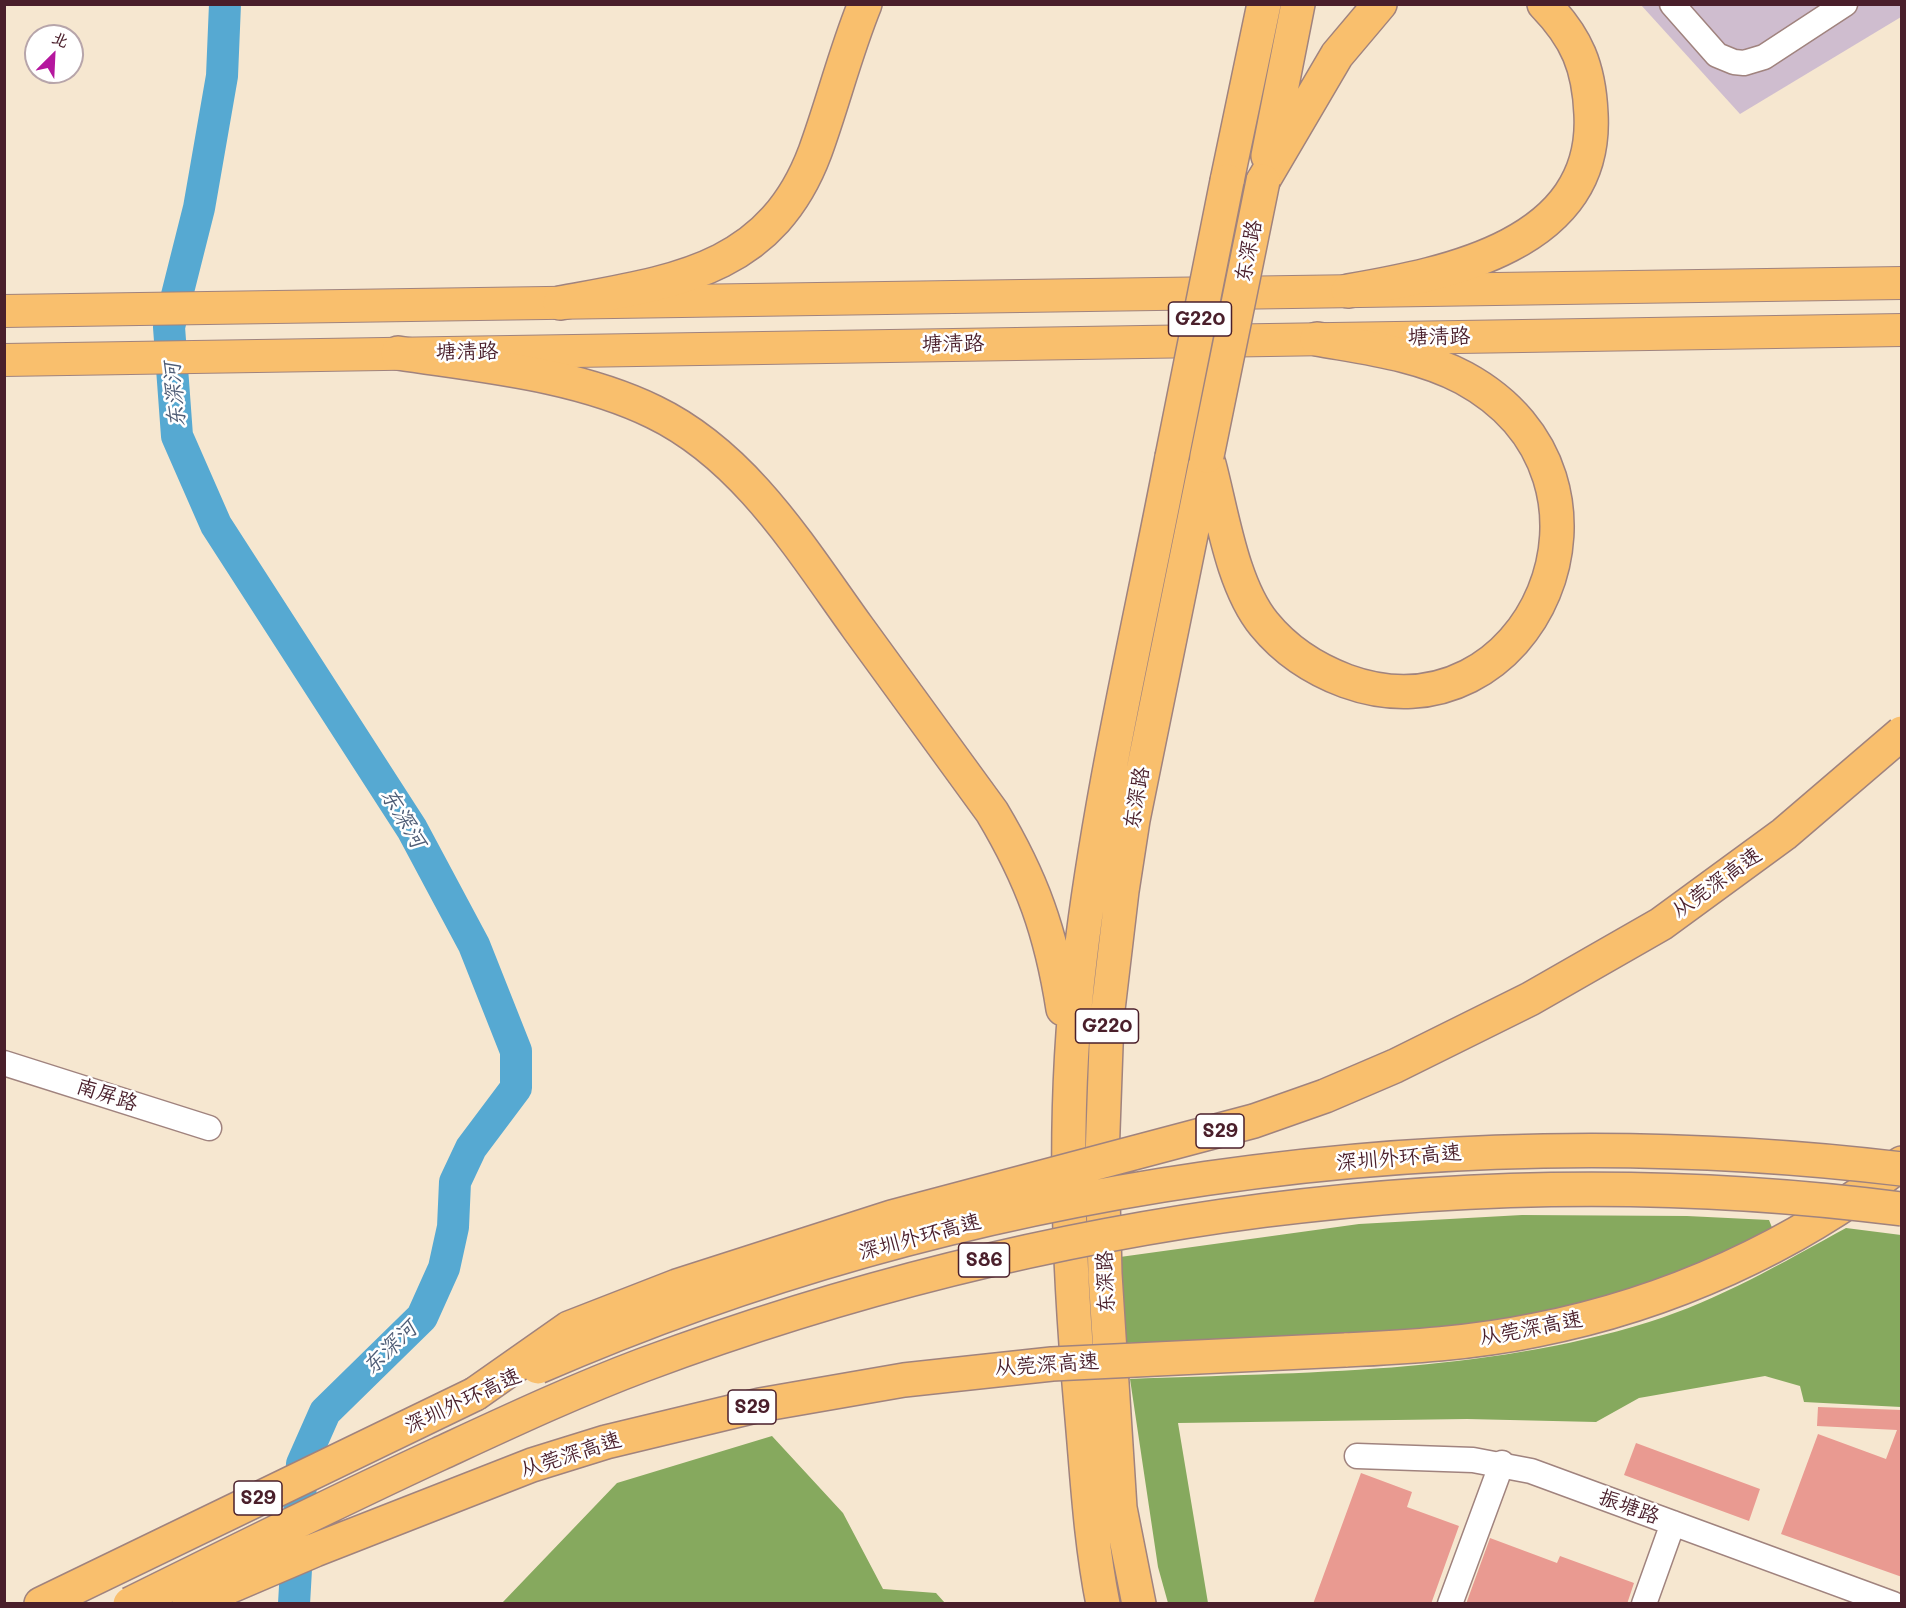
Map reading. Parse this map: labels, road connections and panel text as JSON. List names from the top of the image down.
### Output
{
  "streets": {
    "highway": [
      "东深路",
      "G220",
      "从莞深高速",
      "S29",
      "深圳外环高速",
      "S86"
    ],
    "main road": ["塘清路"],
    "street": ["南屏路", "振塘路"]
  },
  "crossings": [
    ["从莞深高速", "深圳外环高速"]
  ],
  "water": ["东深河"],
  "north": "top right"
}
